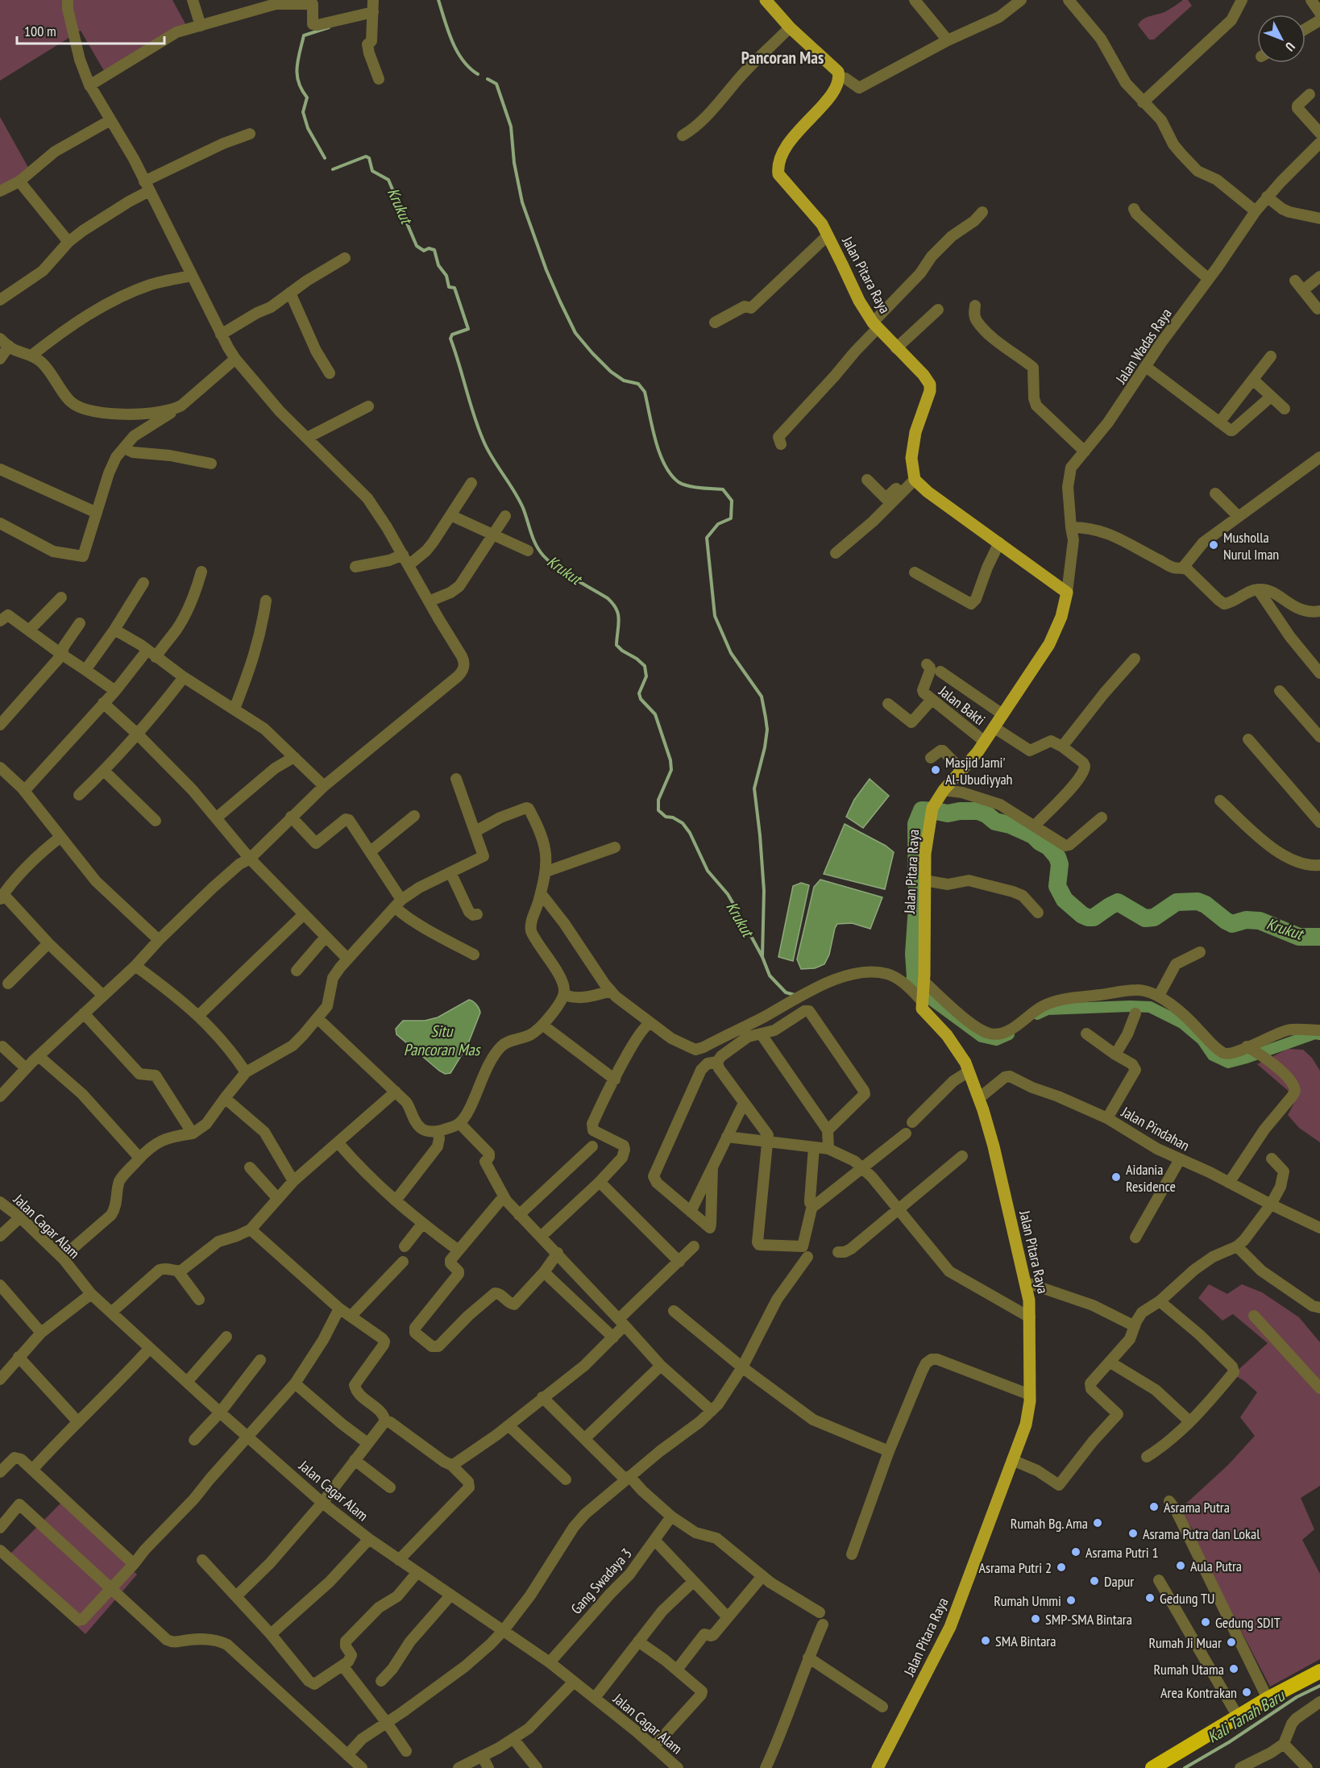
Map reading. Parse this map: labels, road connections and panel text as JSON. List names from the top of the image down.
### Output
{
  "streets": {
    "main road": ["Jalan Pitara Raya"],
    "street": [
      "Jalan Wadas Raya",
      "Jalan Bakti",
      "Jalan Pindahan",
      "Jalan Cagar Alam",
      "Gang Swadaya 3"
    ]
  },
  "crossings": [
    ["Jalan Pitara Raya", "Jalan Wadas Raya"],
    ["Jalan Pitara Raya", "Jalan Bakti"],
    ["Jalan Pitara Raya", "Jalan Pindahan"],
    ["Jalan Cagar Alam", "Gang Swadaya 3"]
  ],
  "districts": ["Pancoran Mas"],
  "water": ["Krukut", "Situ Pancoran Mas", "Kali Tanah Baru"],
  "places": [
    "Musholla Nurul Iman",
    "Masjid Jami' Al-Ubudiyyah",
    "Aidania Residence",
    "Asrama Putra",
    "Rumah Bg. Ama",
    "Asrama Putra dan Lokal",
    "Asrama Putri 1",
    "Aula Putra",
    "Asrama Putri 2",
    "Dapur",
    "Gedung TU",
    "Rumah Ummi",
    "SMP-SMA Bintara",
    "Gedung SDIT",
    "SMA Bintara",
    "Rumah Ji Muar",
    "Rumah Utama",
    "Area Kontrakan"
  ],
  "scale_bar": "100 m",
  "north": "bottom right"
}
